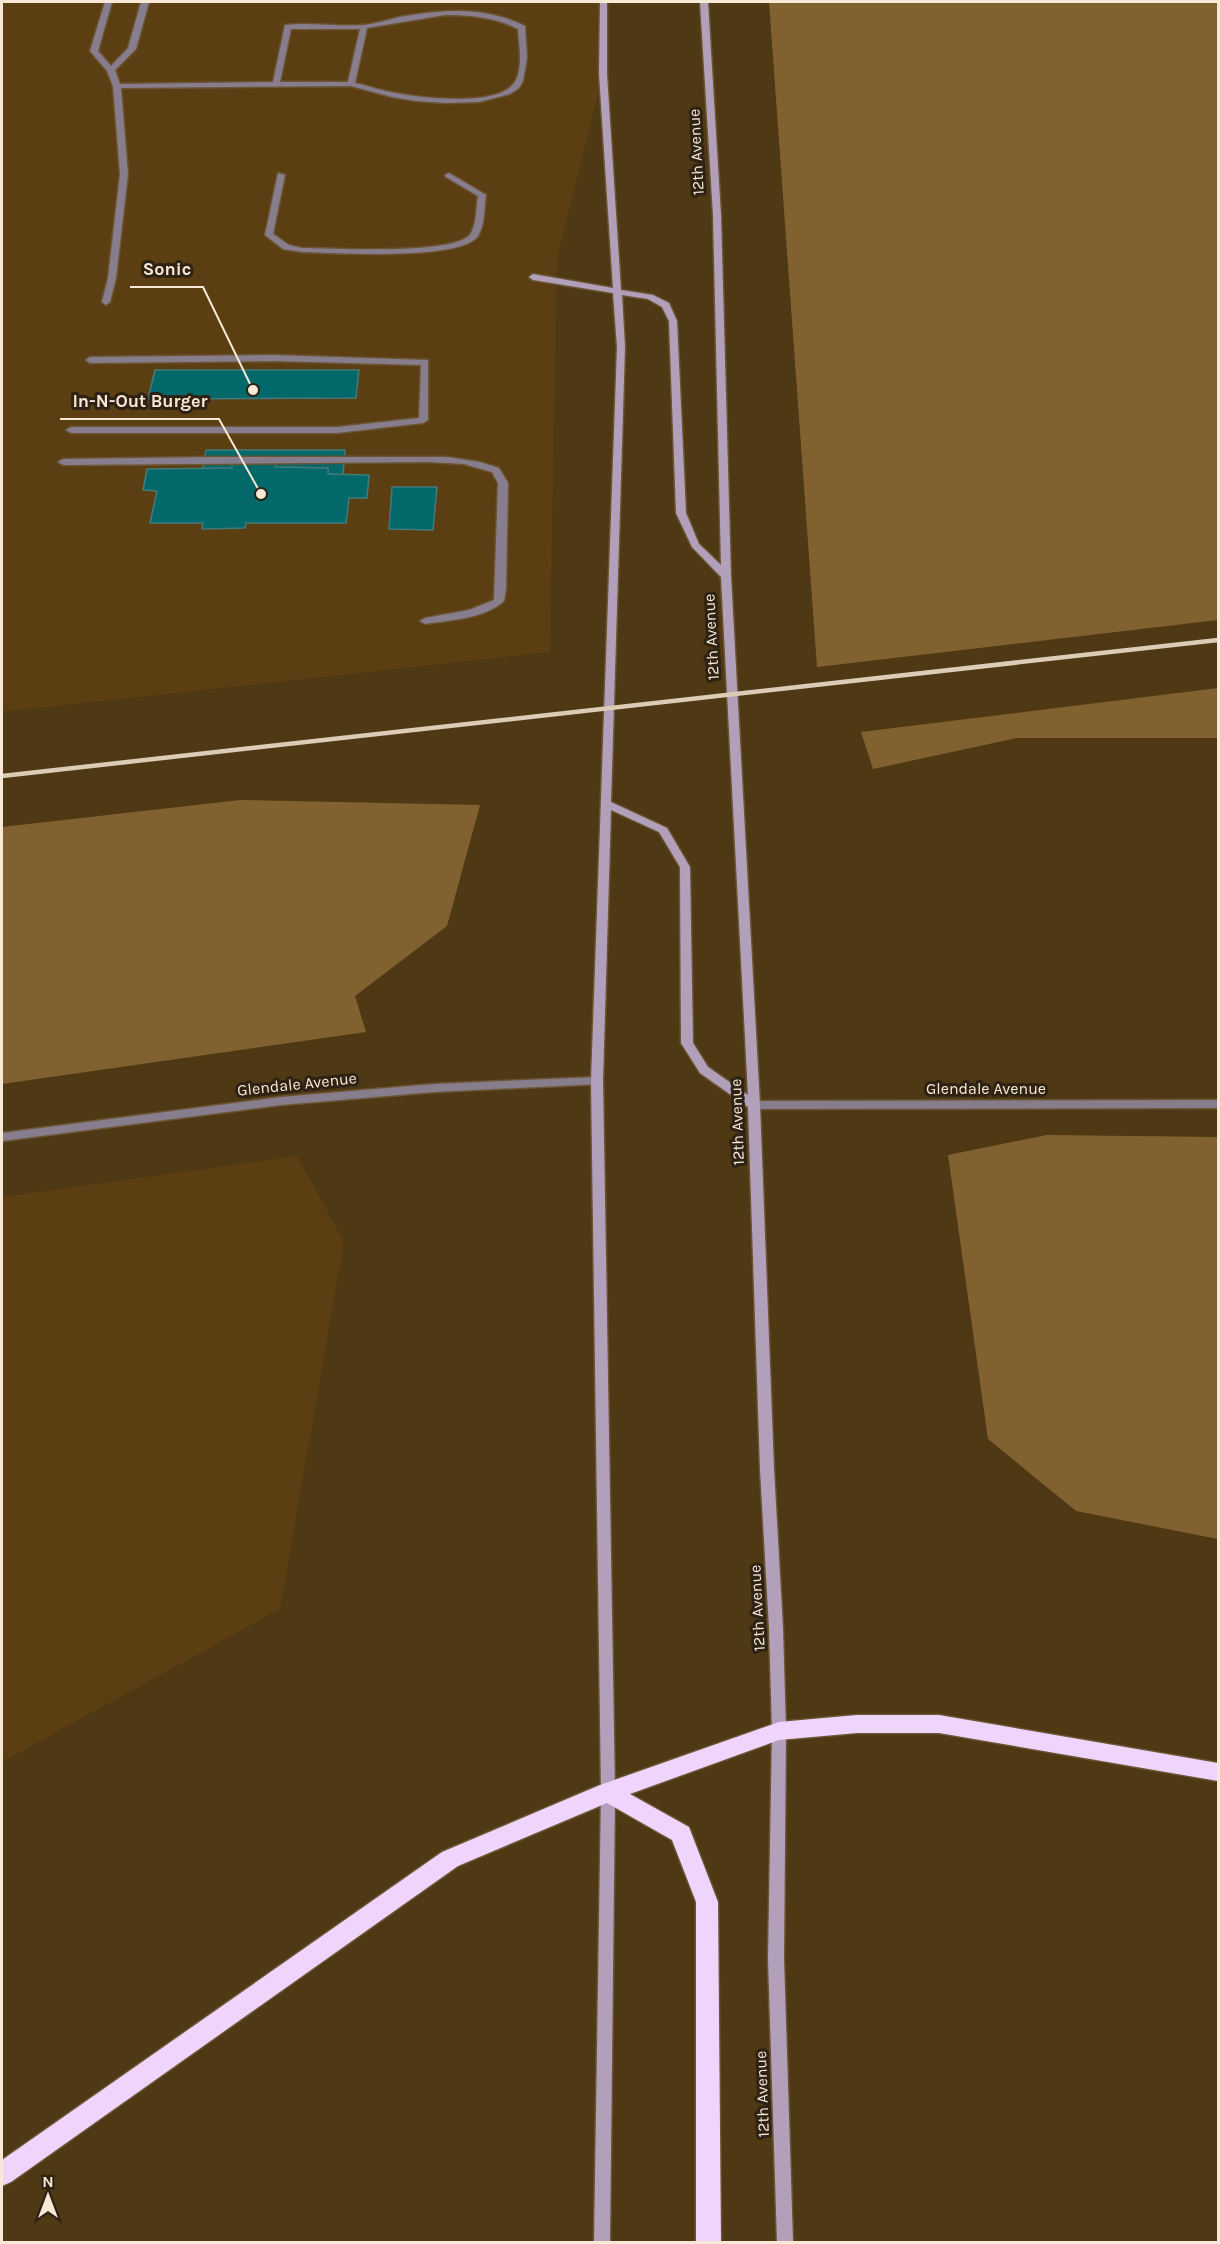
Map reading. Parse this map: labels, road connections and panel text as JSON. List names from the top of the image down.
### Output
{
  "streets": {
    "main road": ["12th Avenue"],
    "street": ["Glendale Avenue"]
  },
  "crossings": [
    ["12th Avenue", "Glendale Avenue"]
  ],
  "places": ["Sonic", "In-N-Out Burger"],
  "north": "top"
}
